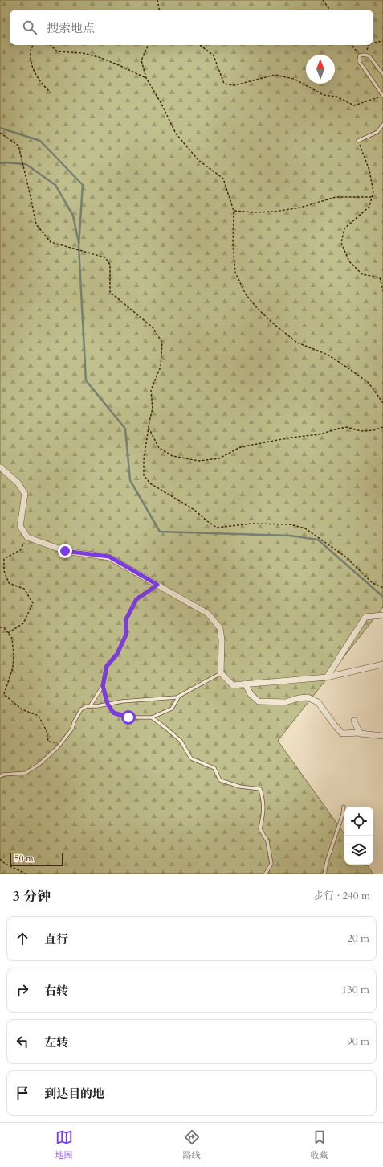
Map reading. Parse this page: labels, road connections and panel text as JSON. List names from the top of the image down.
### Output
{
  "scale_bar": "50 m",
  "north": "top",
  "page": {
    "search": "搜索地点",
    "scale": "50 m",
    "heading": ["3 分钟", "步行 · 240 m"],
    "list": [
      ["直行", "20 m"],
      ["右转", "130 m"],
      ["左转", "90 m"],
      "到达目的地"
    ],
    "nav": ["地图", "路线", "收藏"]
  }
}
